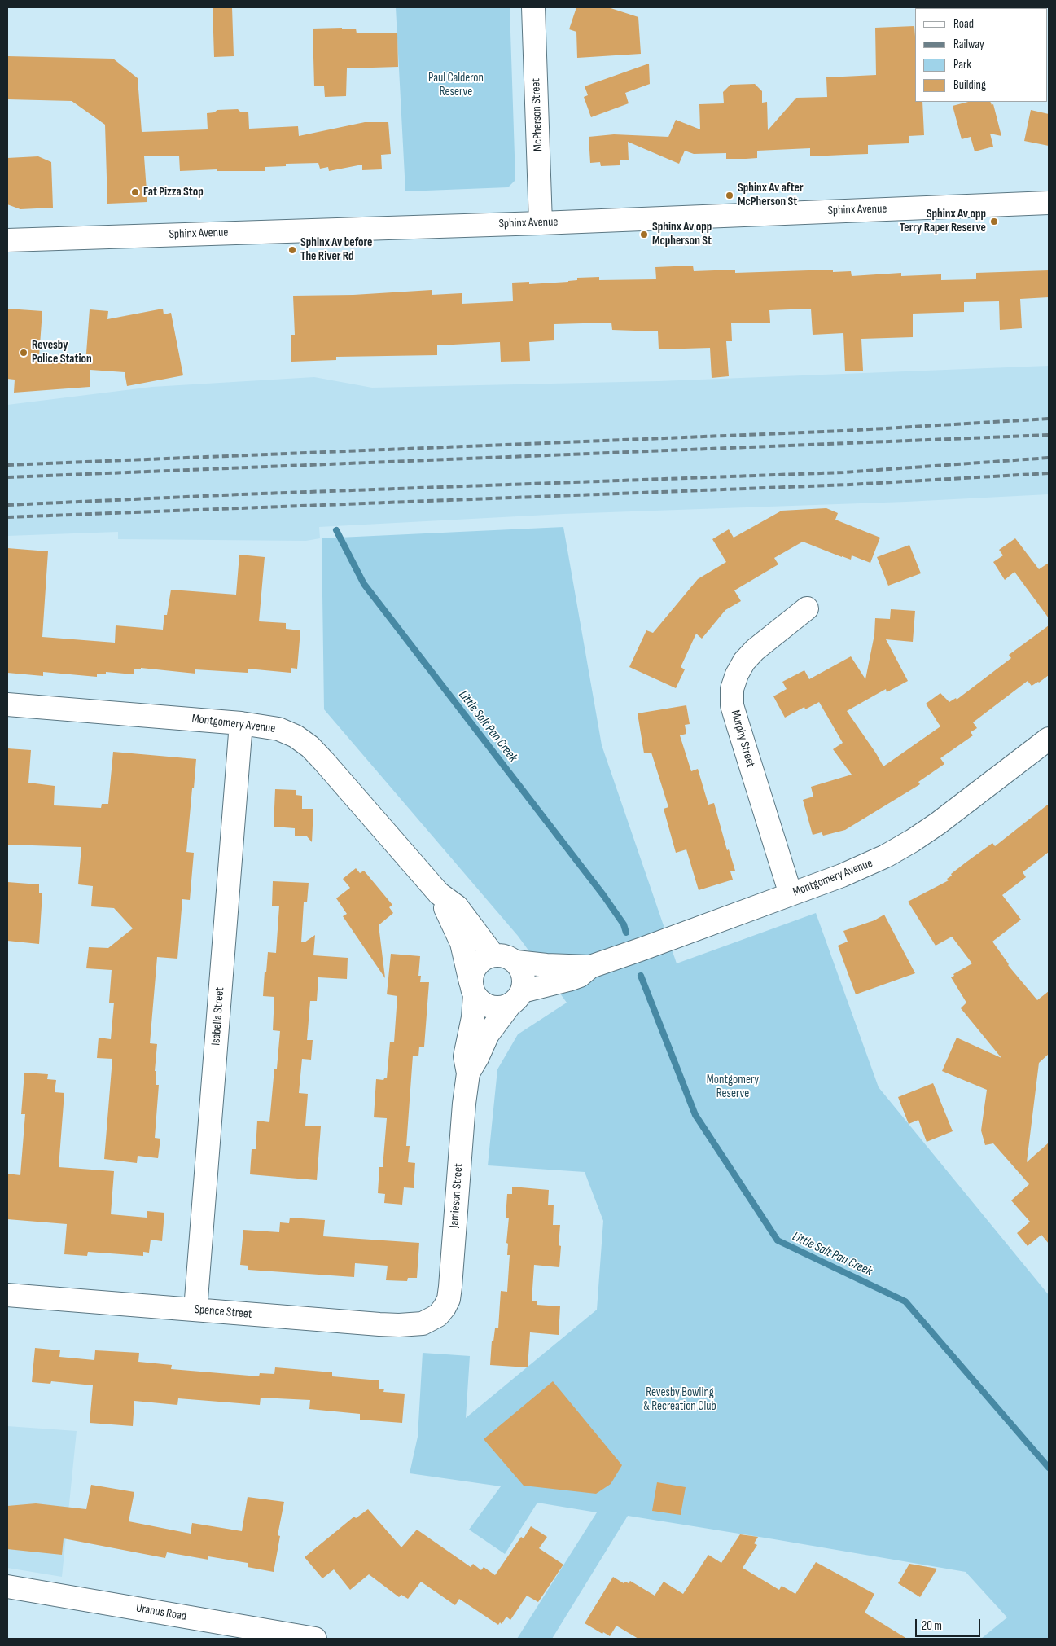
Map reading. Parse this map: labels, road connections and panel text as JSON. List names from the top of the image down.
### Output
{
  "streets": {
    "street": [
      "McPherson Street",
      "Sphinx Avenue",
      "Montgomery Avenue",
      "Murphy Street",
      "Isabella Street",
      "Jamieson Street",
      "Spence Street",
      "Uranus Road"
    ]
  },
  "crossings": [
    ["McPherson Street", "Sphinx Avenue"],
    ["Montgomery Avenue", "Murphy Street"],
    ["Montgomery Avenue", "Isabella Street"],
    ["Montgomery Avenue", "Jamieson Street"],
    ["Isabella Street", "Spence Street"],
    ["Jamieson Street", "Spence Street"]
  ],
  "water": ["Little Salt Pan Creek"],
  "parks": ["Paul Calderon Reserve", "Montgomery Reserve", "Revesby Bowling & Recreation Club"],
  "places": [
    "Fat Pizza Stop",
    "Sphinx Av after McPherson St",
    "Sphinx Av opp Terry Raper Reserve",
    "Sphinx Av opp Mcpherson St",
    "Sphinx Av before The River Rd",
    "Revesby Police Station"
  ],
  "legend": [
    "Road",
    "Railway",
    "Park",
    "Building"
  ],
  "scale_bar": "20 m"
}
